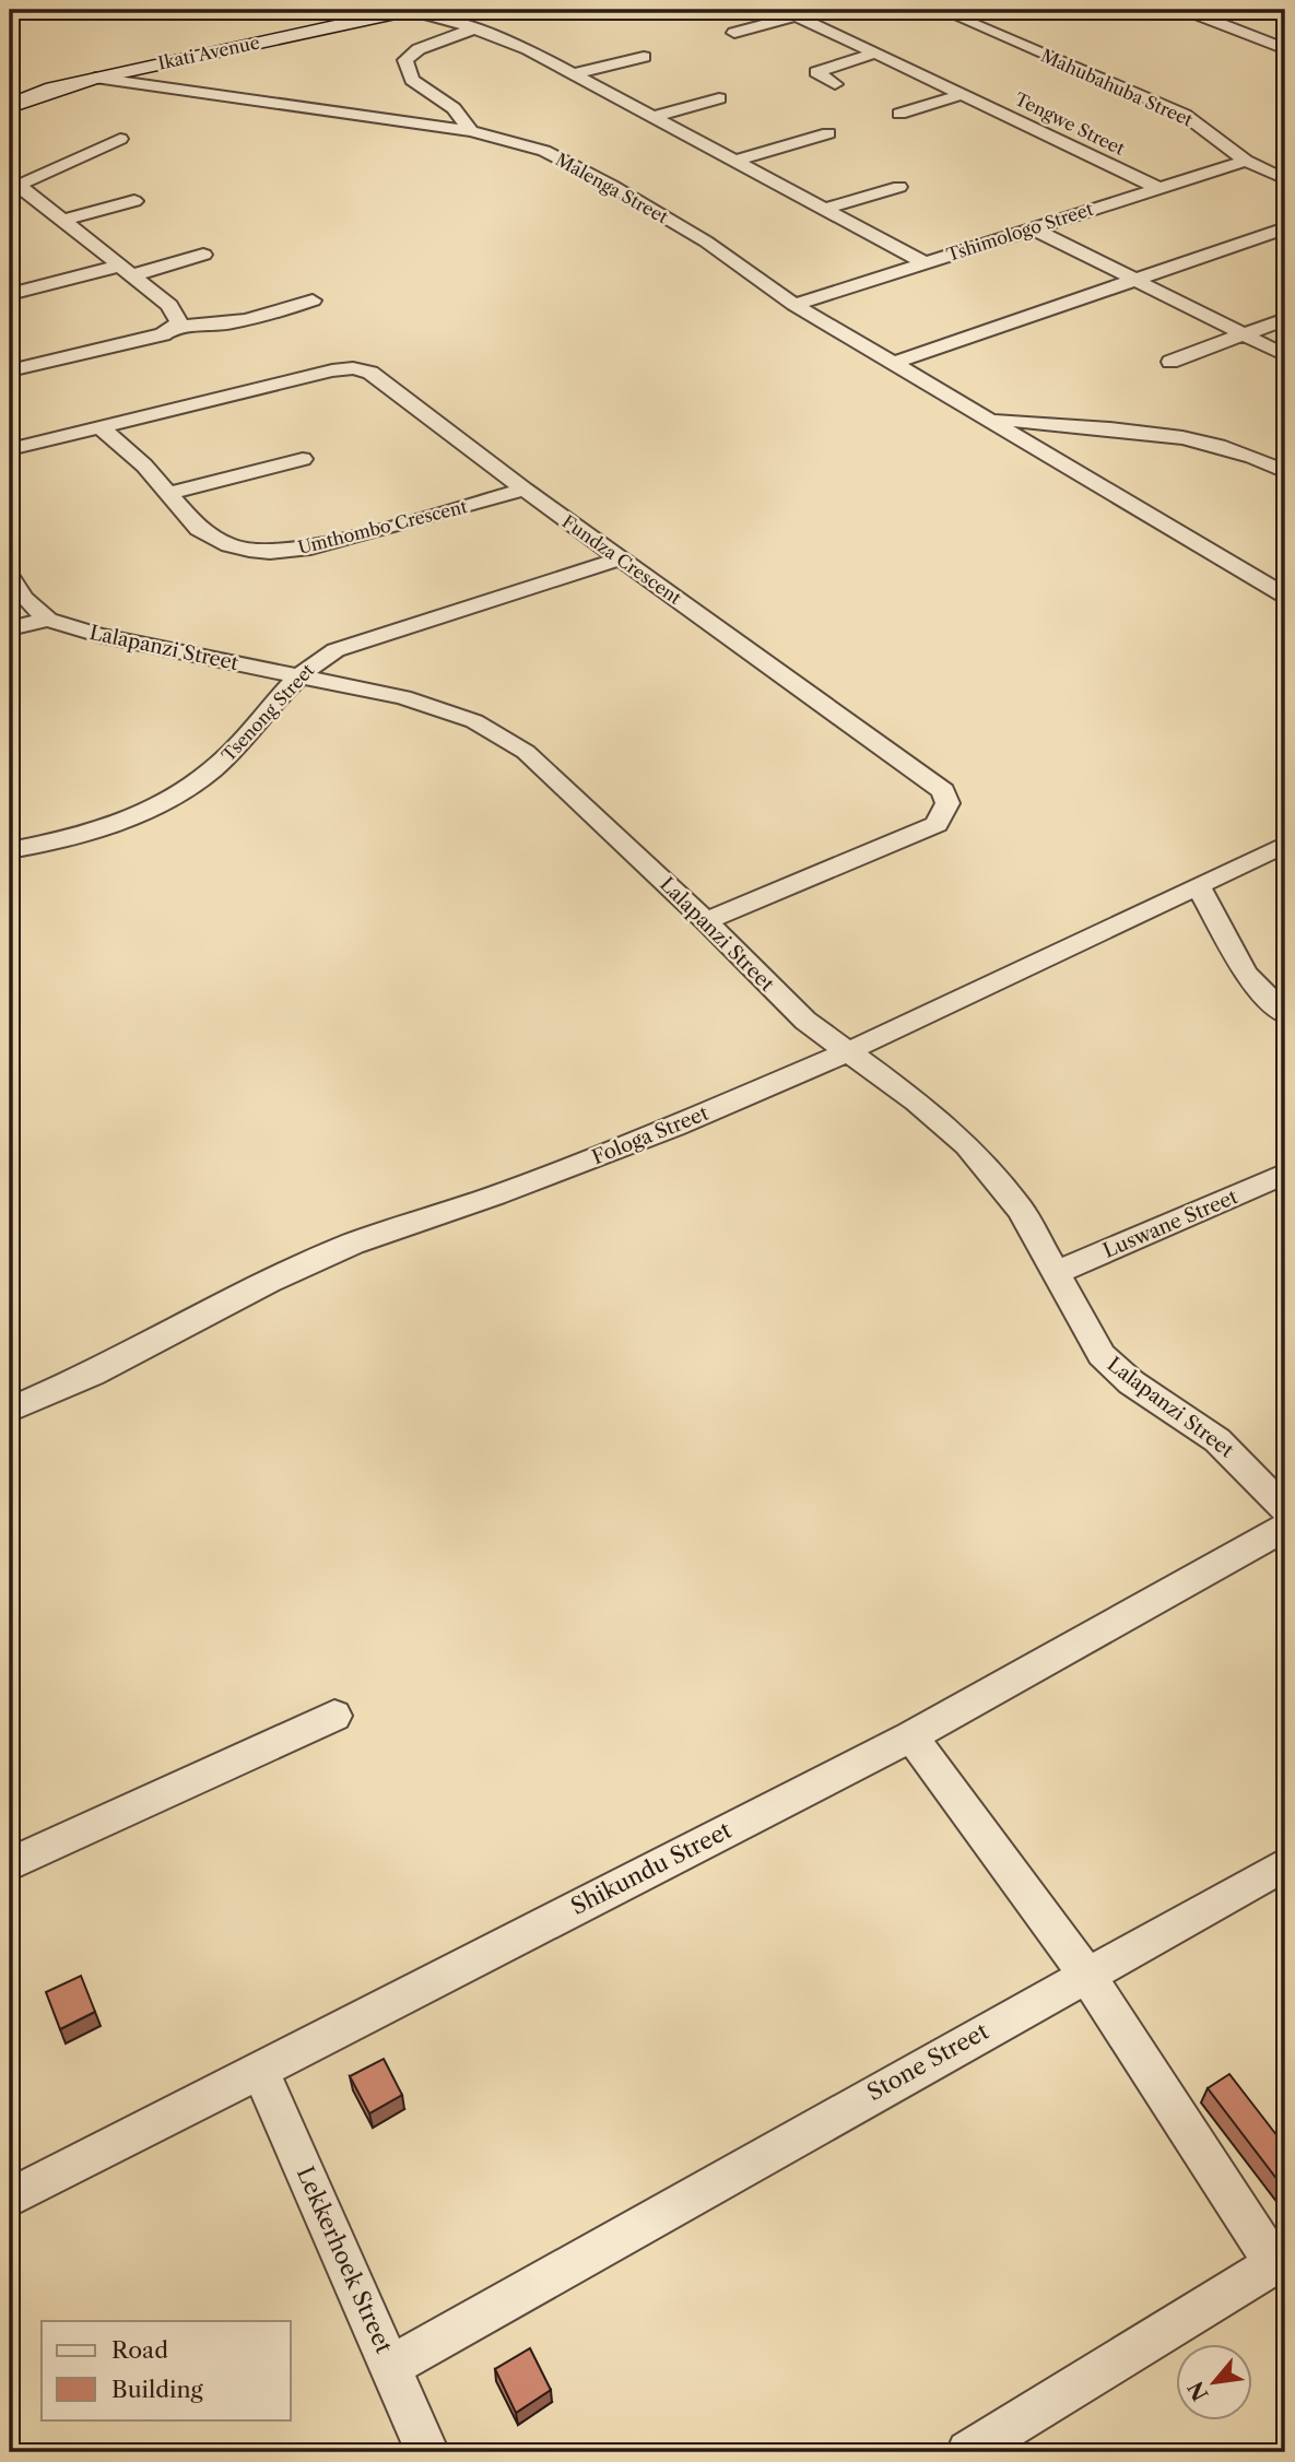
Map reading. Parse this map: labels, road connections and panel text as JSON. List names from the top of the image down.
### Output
{
  "streets": {
    "street": [
      "Ikati Avenue",
      "Mahubahuba Street",
      "Tengwe Street",
      "Malenga Street",
      "Tshimologo Street",
      "Umthombo Crescent",
      "Fundza Crescent",
      "Lalapanzi Street",
      "Tsenong Street",
      "Fologa Street",
      "Luswane Street",
      "Shikundu Street",
      "Stone Street",
      "Lekkerhoek Street"
    ]
  },
  "crossings": [
    ["Mahubahuba Street", "Tshimologo Street"],
    ["Tengwe Street", "Tshimologo Street"],
    ["Malenga Street", "Tshimologo Street"],
    ["Umthombo Crescent", "Fundza Crescent"],
    ["Fundza Crescent", "Lalapanzi Street"],
    ["Fundza Crescent", "Tsenong Street"],
    ["Lalapanzi Street", "Tsenong Street"],
    ["Lalapanzi Street", "Fologa Street"],
    ["Lalapanzi Street", "Luswane Street"],
    ["Shikundu Street", "Lekkerhoek Street"],
    ["Stone Street", "Lekkerhoek Street"]
  ],
  "legend": ["Road", "Building"],
  "north": "bottom left"
}
